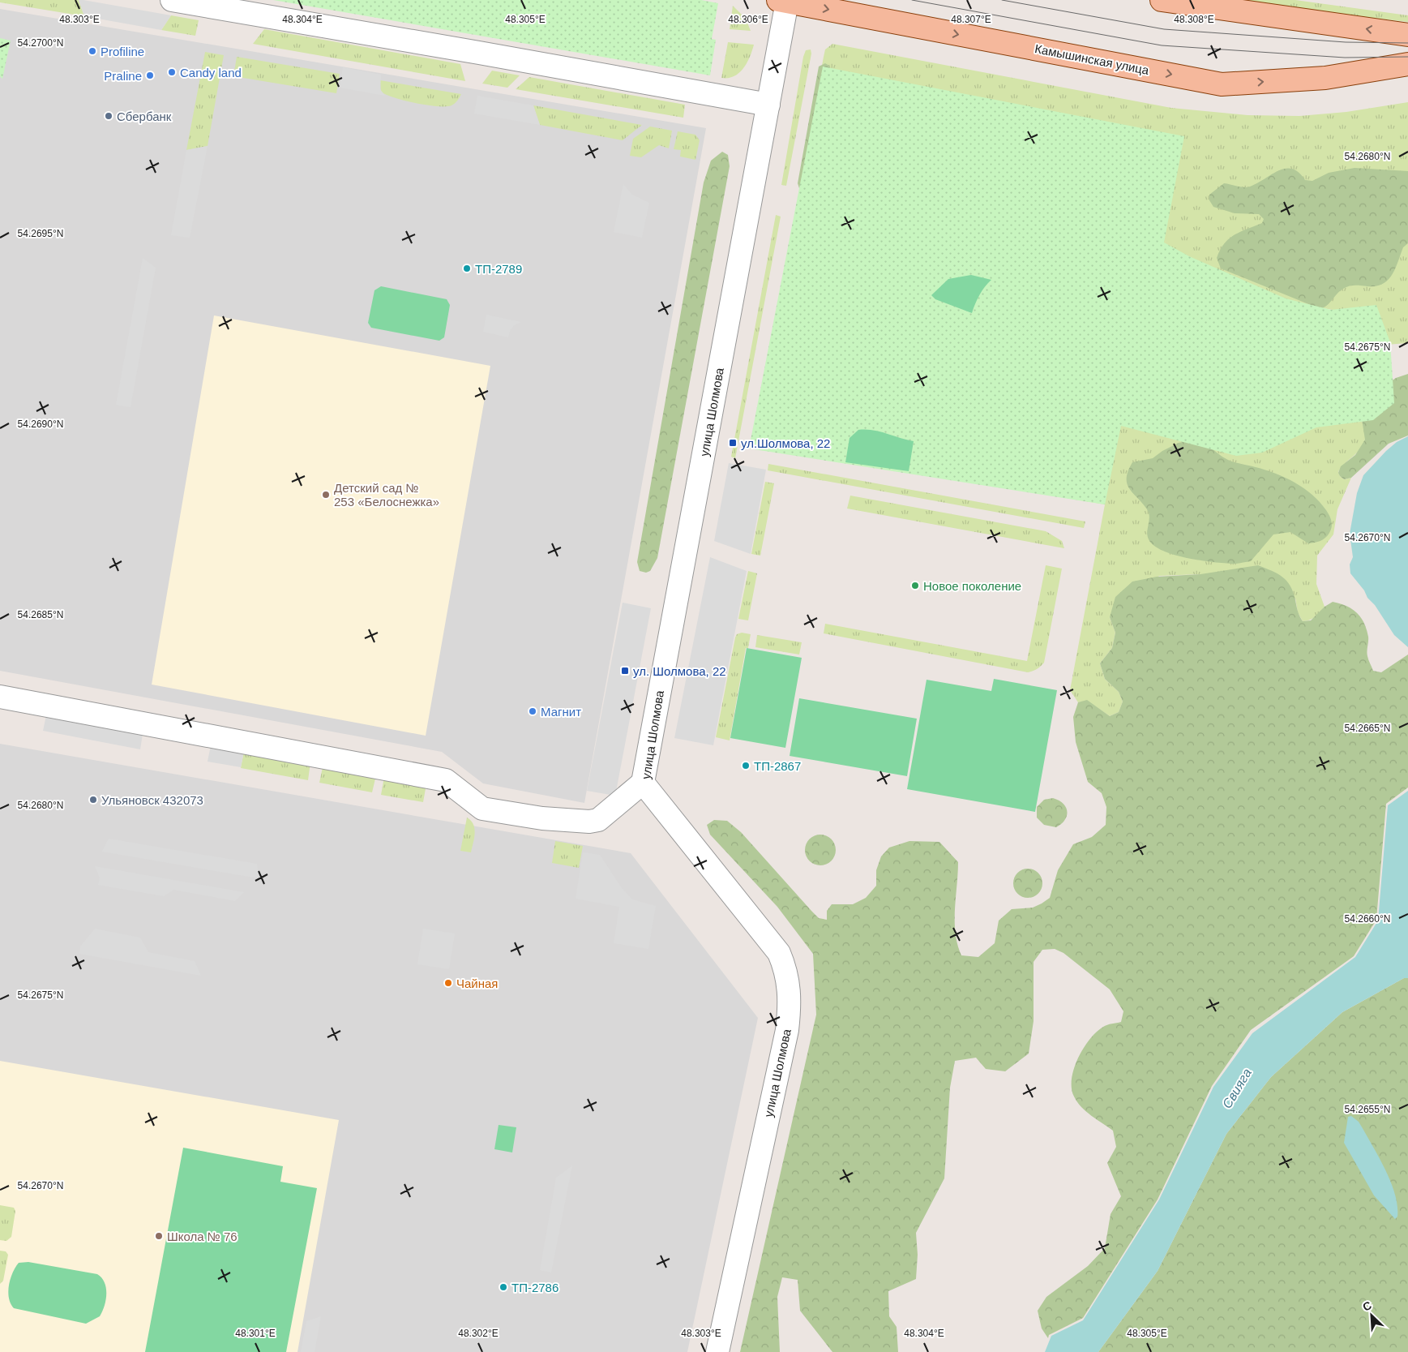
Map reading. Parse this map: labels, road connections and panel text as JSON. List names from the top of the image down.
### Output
{
  "streets": {
    "main road": ["Камышинская улица"],
    "street": ["улица Шолмова"]
  },
  "crossings": [
    ["Камышинская улица", "улица Шолмова"]
  ],
  "water": ["Свияга"],
  "places": {
    "other": [
      "Profiline",
      "Candy land",
      "Praline",
      "Сбербанк",
      "ТП-2789",
      "Детский сад № 253 «Белоснежка»",
      "Новое поколение",
      "Магнит",
      "ТП-2867",
      "Ульяновск 432073",
      "Чайная",
      "Школа № 76",
      "ТП-2786"
    ],
    "transit": ["ул.Шолмова, 22", "ул. Шолмова, 22"]
  },
  "north": "top left",
  "coordinates": [
    "48.303°E",
    "48.304°E",
    "48.305°E",
    "48.306°E",
    "48.307°E",
    "48.308°E",
    "54.2700°N",
    "54.2680°N",
    "54.2695°N",
    "54.2675°N",
    "54.2690°N",
    "54.2670°N",
    "54.2685°N",
    "54.2665°N",
    "54.2660°N",
    "54.2655°N",
    "48.301°E",
    "48.302°E"
  ]
}
